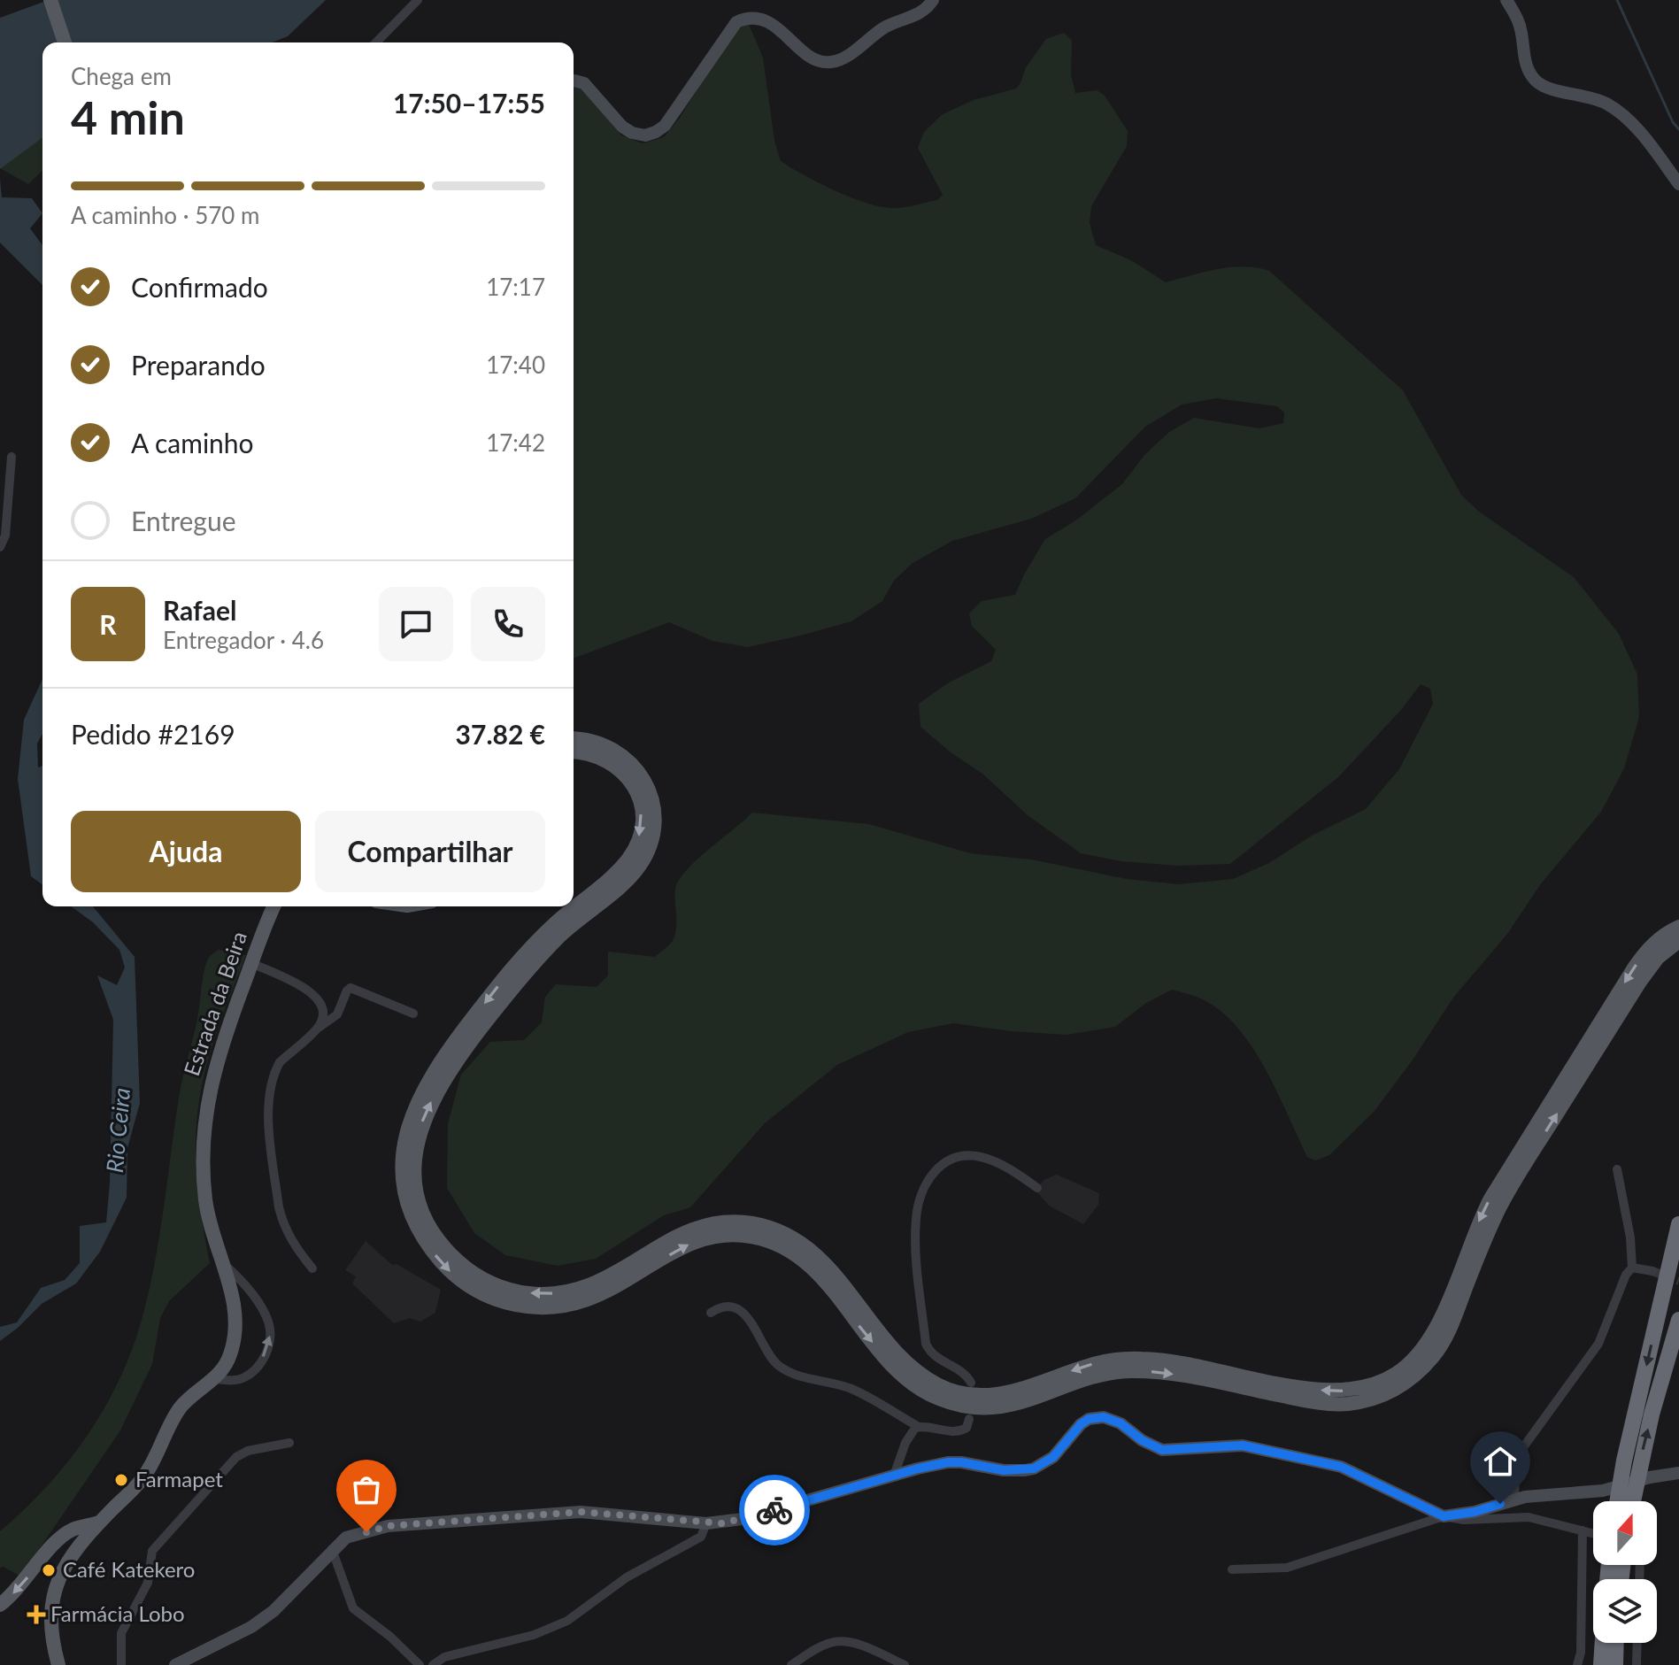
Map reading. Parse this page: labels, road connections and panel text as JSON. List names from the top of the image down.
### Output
{
  "streets": {
    "main road": ["Estrada da Beira"]
  },
  "water": ["Rio Ceira"],
  "places": {
    "other": ["Farmapet", "Café Katekero"],
    "health": ["Farmácia Lobo"]
  },
  "north": "top",
  "page": {
    "heading": ["4 min", "Chega em", "17:50–17:55"],
    "panel": [
      "Rafael",
      "Entregador · 4.6",
      "Pedido #2169",
      "37.82 €"
    ],
    "bar": "A caminho · 570 m",
    "list": [
      ["Confirmado", "17:17"],
      ["Preparando", "17:40"],
      ["A caminho", "17:42"],
      "Entregue"
    ],
    "round": "R",
    "buttons": ["Ajuda", "Compartilhar"]
  }
}
